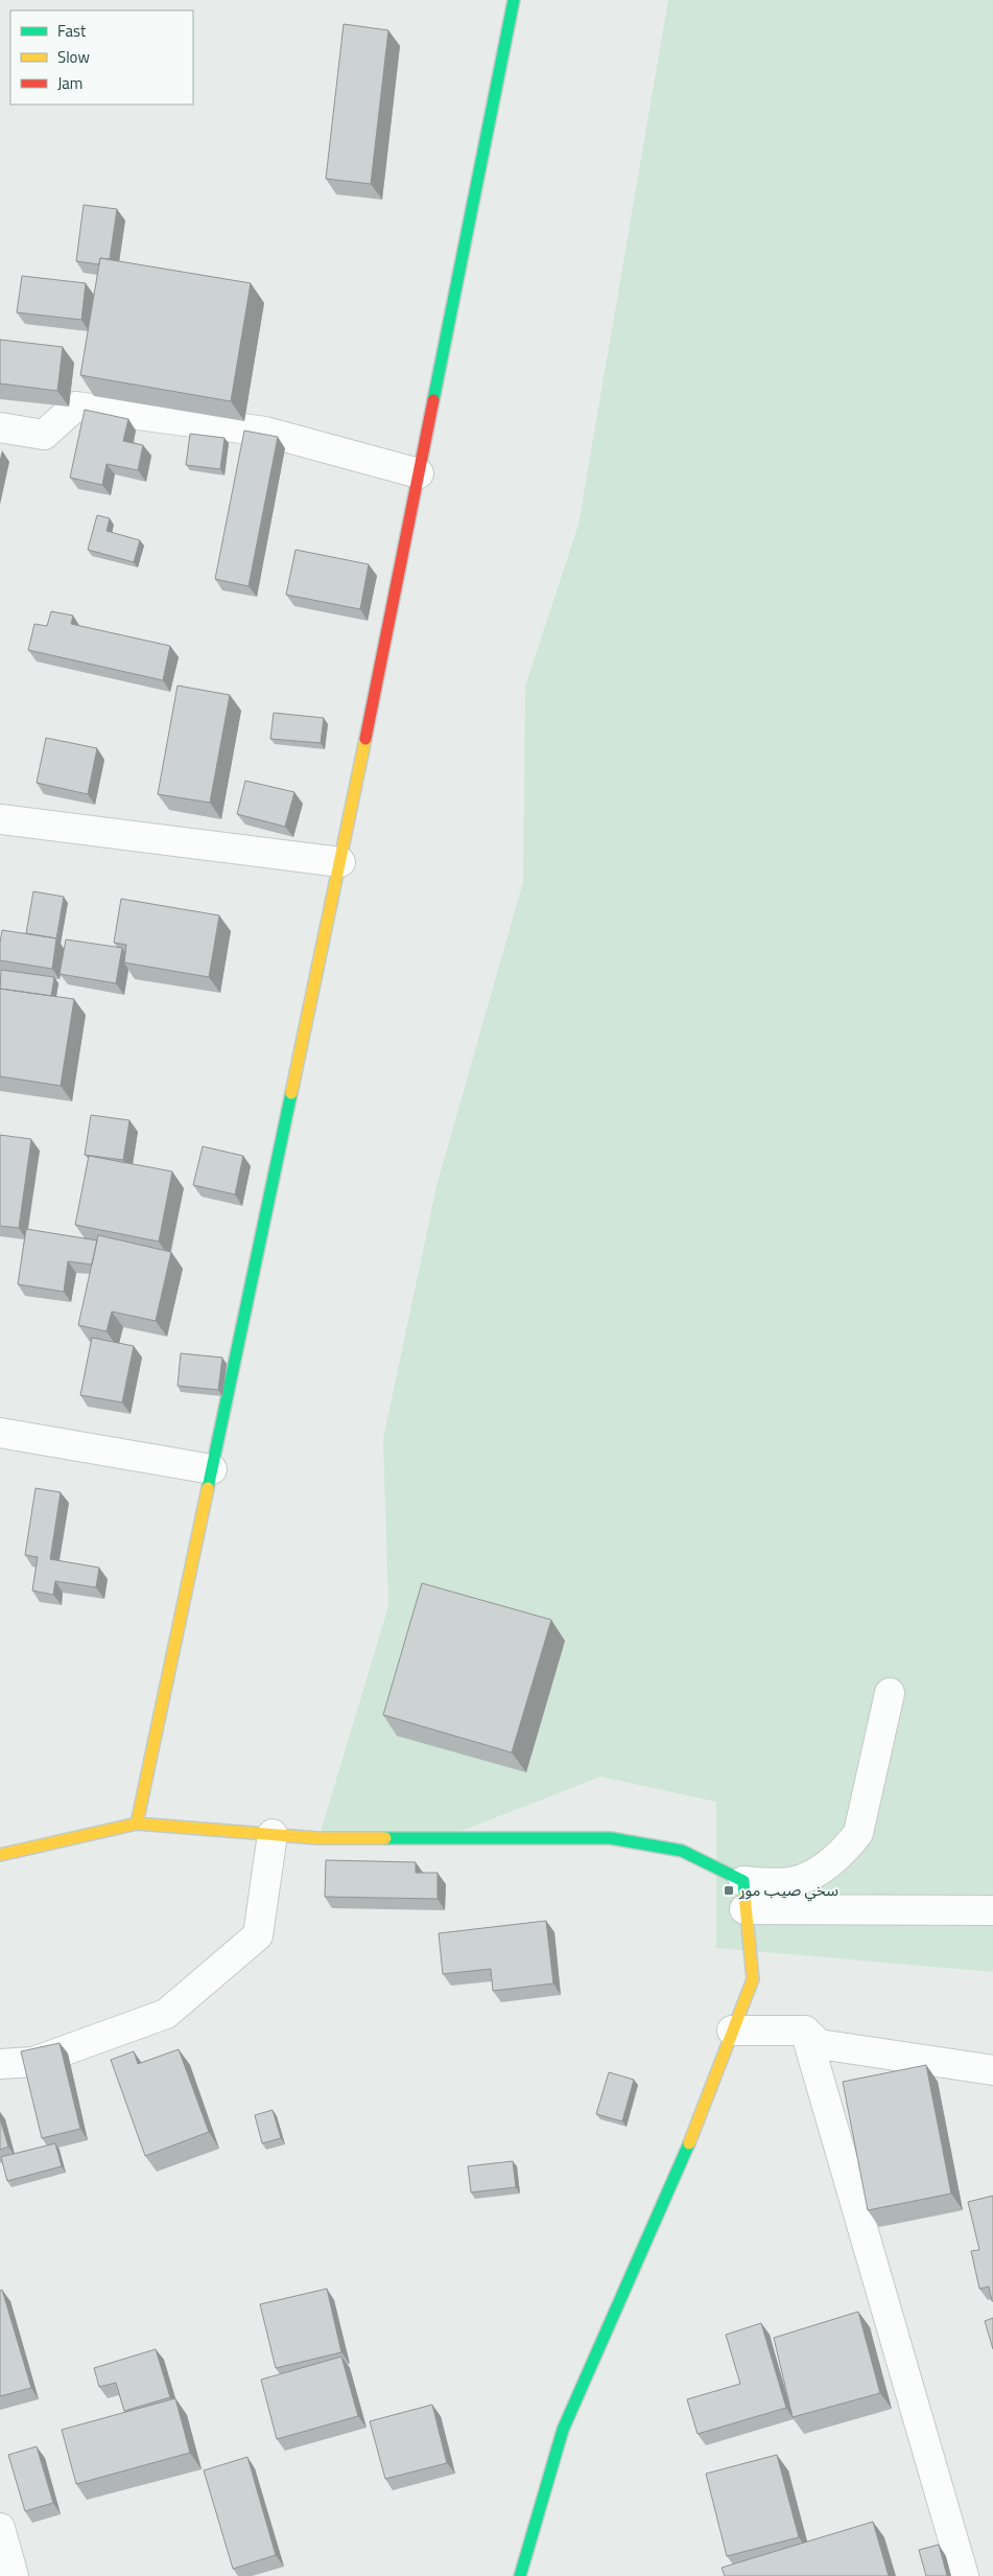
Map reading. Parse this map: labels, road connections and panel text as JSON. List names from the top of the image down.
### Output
{
  "places": {
    "transit": ["سخي صیب موړ"]
  },
  "legend": ["Fast", "Slow", "Jam"]
}
